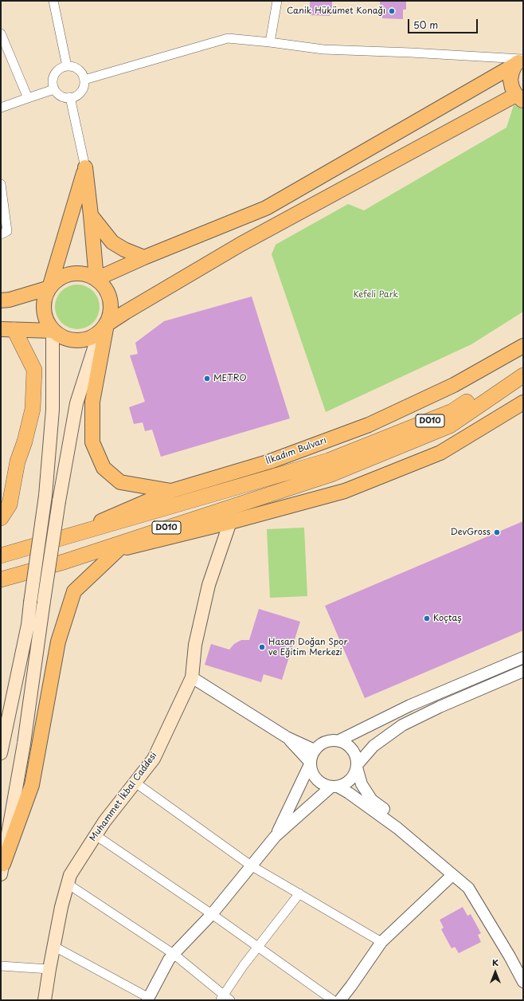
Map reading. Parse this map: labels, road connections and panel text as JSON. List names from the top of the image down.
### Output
{
  "streets": {
    "highway": ["D010", "İlkadım Bulvarı"],
    "main road": ["Muhammet İkbal Caddesi"]
  },
  "crossings": [
    ["İlkadım Bulvarı", "Muhammet İkbal Caddesi"]
  ],
  "parks": ["Kefeli Park"],
  "places": [
    "Canik Hükümet Konağı",
    "METRO",
    "DevGross",
    "Koçtaş",
    "Hasan Doğan Spor ve Eğitim Merkezi"
  ],
  "scale_bar": "50 m",
  "north": "top"
}
